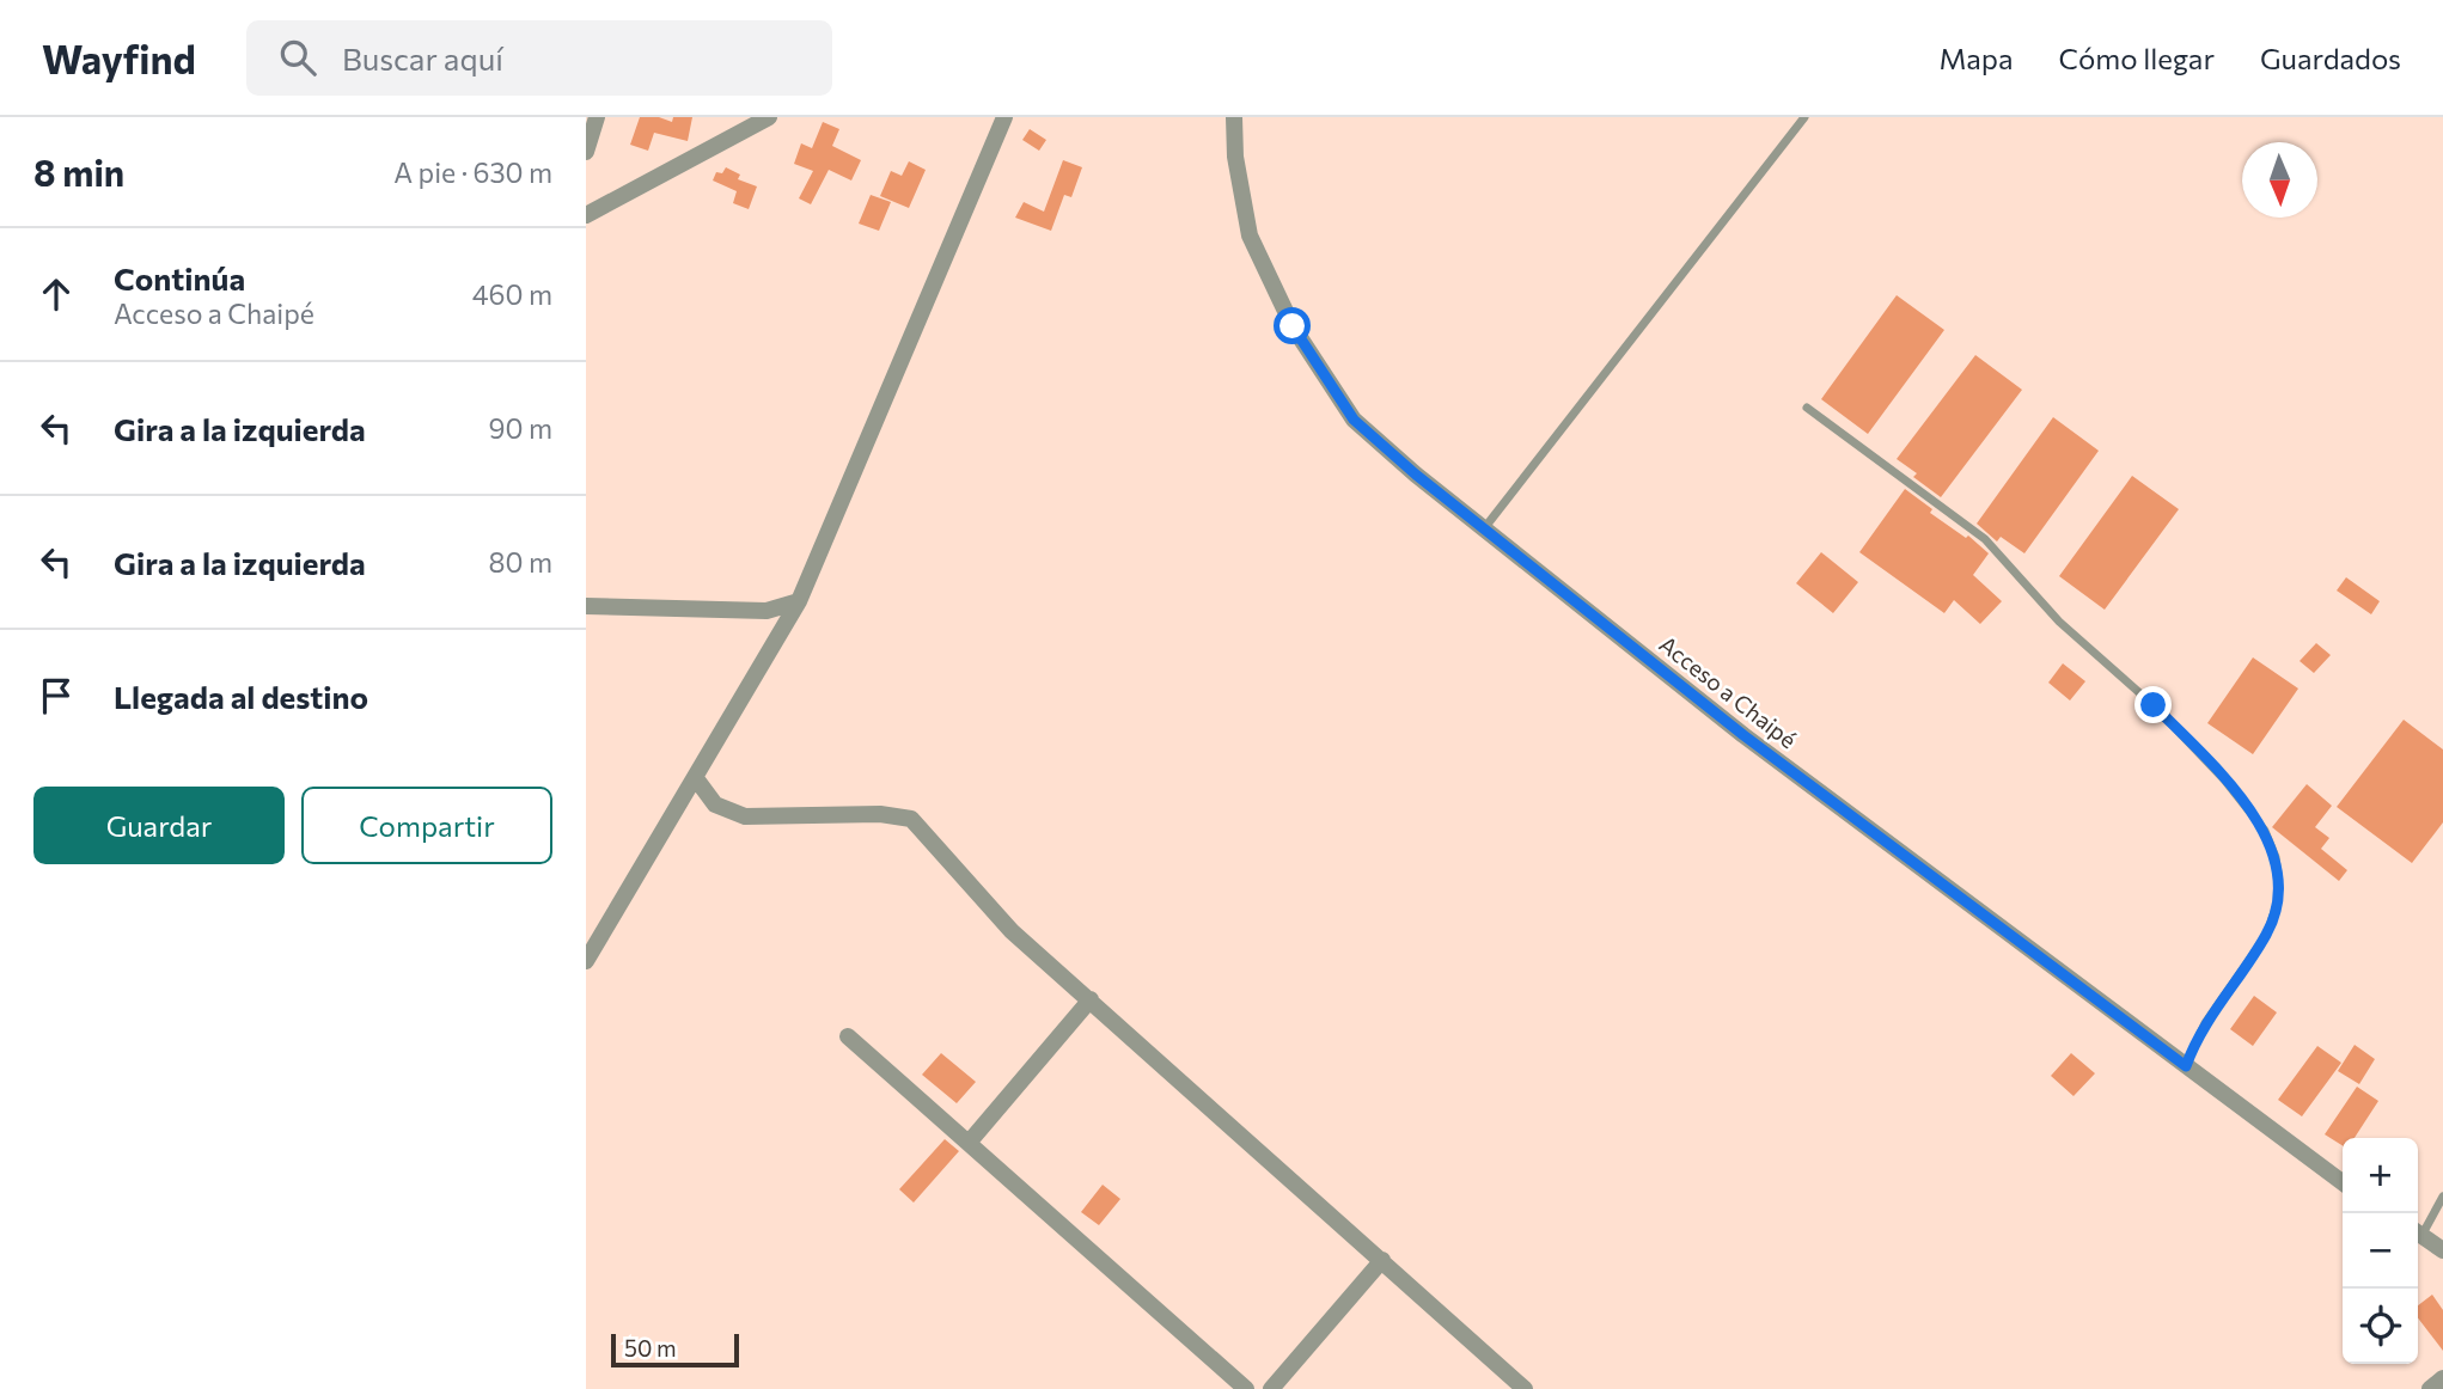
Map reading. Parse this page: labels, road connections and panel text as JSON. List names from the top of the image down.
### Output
{
  "streets": {
    "street": ["Acceso a Chaipé"]
  },
  "scale_bar": "50 m",
  "north": "bottom",
  "page": {
    "header": "Wayfind",
    "search": "Buscar aquí",
    "nav": ["Mapa", "Cómo llegar", "Guardados"],
    "heading": ["8 min", "A pie · 630 m"],
    "list": [
      ["Continúa", "Acceso a Chaipé", "460 m"],
      ["Gira a la izquierda", "90 m"],
      ["Gira a la izquierda", "80 m"],
      "Llegada al destino"
    ],
    "buttons": ["Guardar", "Compartir"],
    "map_buttons": ["+", "−"],
    "scale": "50 m"
  }
}
